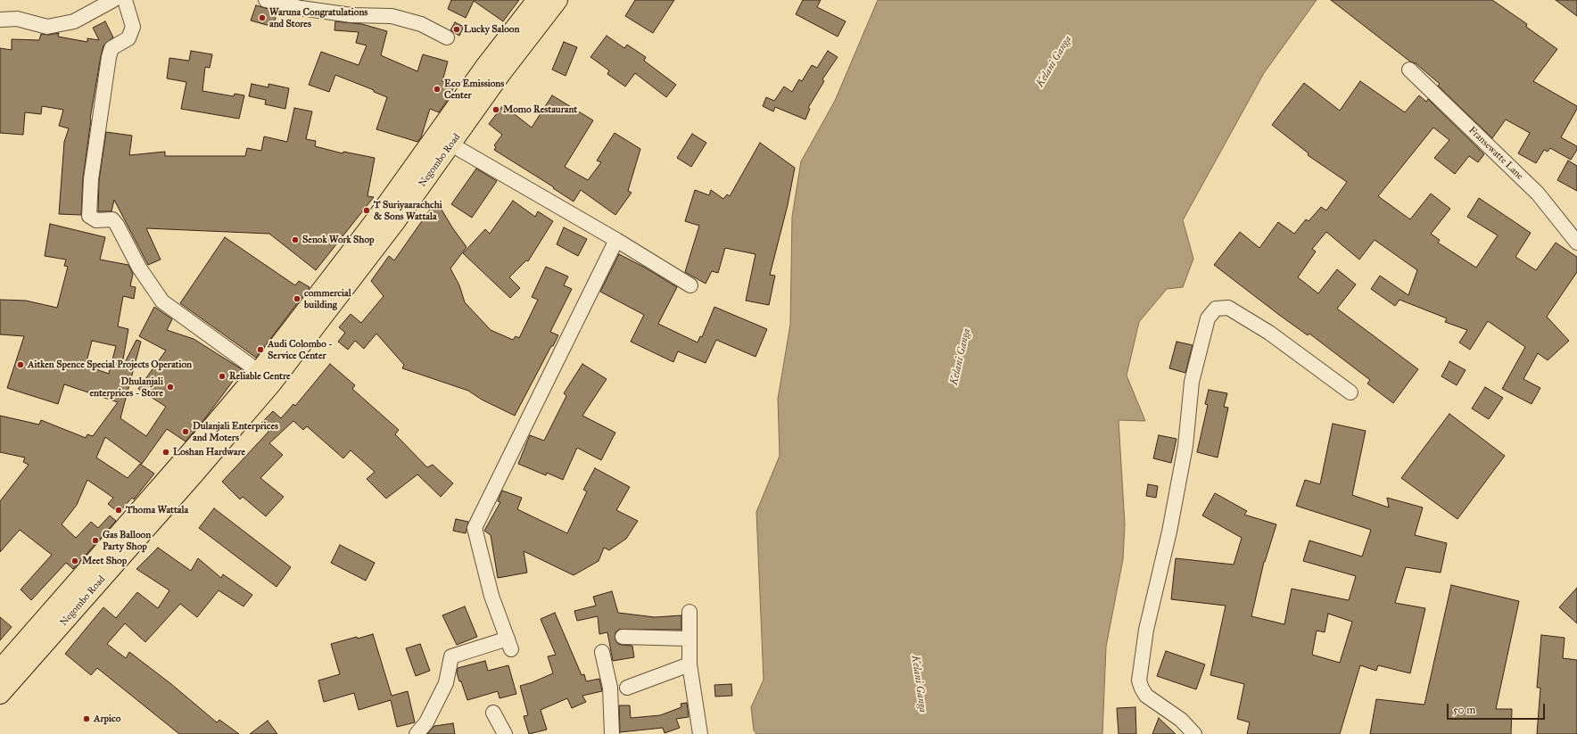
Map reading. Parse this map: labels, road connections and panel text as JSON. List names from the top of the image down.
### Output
{
  "streets": {
    "highway": ["Negombo Road"],
    "street": ["Fransewatte Lane"]
  },
  "water": ["Kelani Ganga"],
  "places": [
    "Waruna Congratulations and Stores",
    "Lucky Saloon",
    "Eco Emissions Center",
    "Momo Restaurant",
    "T Suriyaarachchi & Sons Wattala",
    "Senok Work Shop",
    "commercial building",
    "Audi Colombo - Service Center",
    "Aitken Spence Special Projects Operation",
    "Reliable Centre",
    "Dhulanjali enterprices - Store",
    "Dulanjali Enterprices and Moters",
    "Loshan Hardware",
    "Thoma Wattala",
    "Gas Balloon Party Shop",
    "Meet Shop",
    "Arpico"
  ],
  "scale_bar": "50 m"
}
